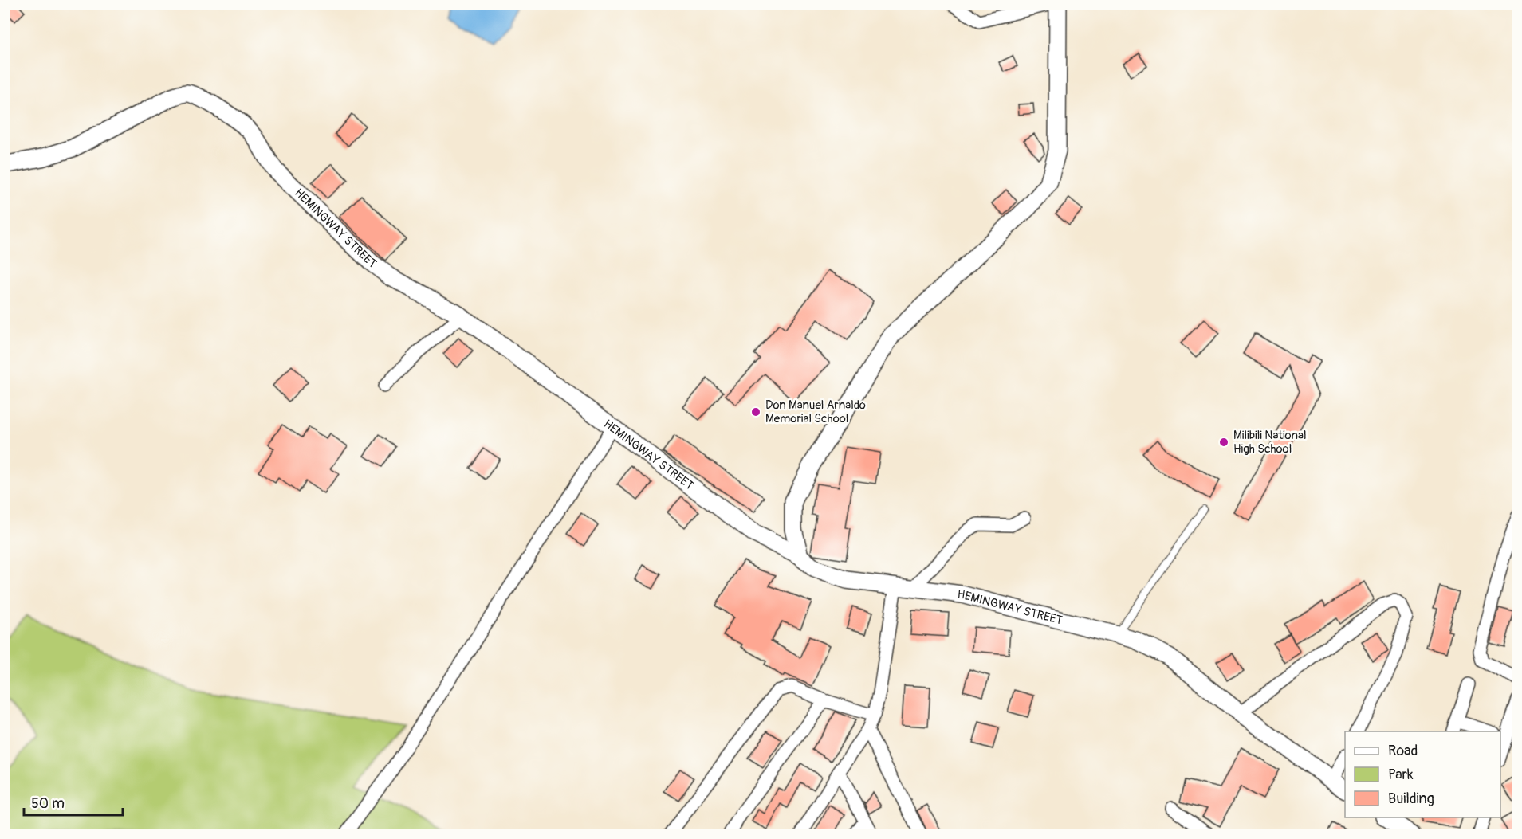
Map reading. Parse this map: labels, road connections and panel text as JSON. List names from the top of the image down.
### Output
{
  "streets": {
    "main road": ["HEMINGWAY STREET"]
  },
  "places": ["Don Manuel Arnaldo Memorial School", "Milibili National High School"],
  "legend": ["Road", "Park", "Building"],
  "scale_bar": "50 m"
}
